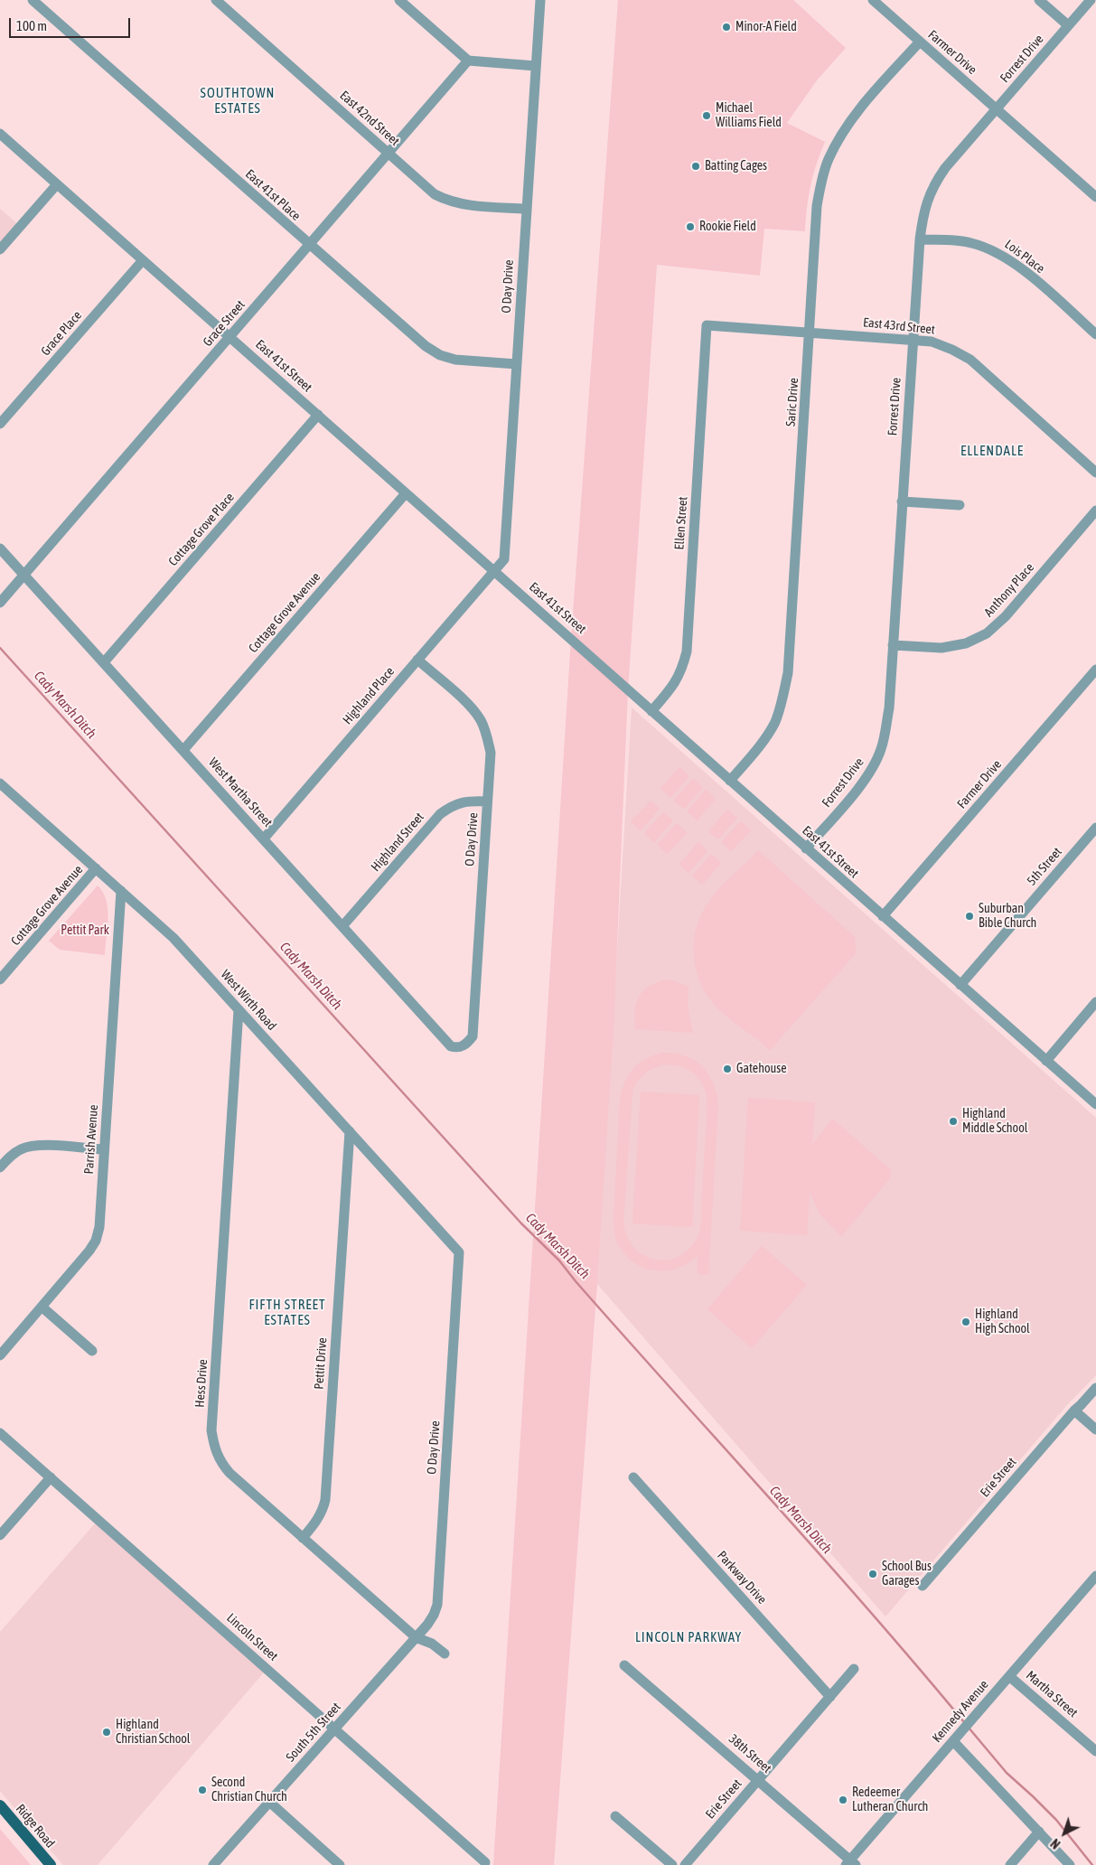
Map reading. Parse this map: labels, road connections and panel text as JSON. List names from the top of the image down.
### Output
{
  "streets": {
    "main road": ["Ridge Road"],
    "street": [
      "Farmer Drive",
      "Forrest Drive",
      "East 42nd Street",
      "East 41st Place",
      "Lois Place",
      "O Day Drive",
      "Grace Street",
      "East 43rd Street",
      "Grace Place",
      "East 41st Street",
      "Saric Drive",
      "Ellen Street",
      "Cottage Grove Place",
      "Anthony Place",
      "Cottage Grove Avenue",
      "Highland Place",
      "West Martha Street",
      "Highland Street",
      "5th Street",
      "West Wirth Road",
      "Parrish Avenue",
      "Pettit Drive",
      "Hess Drive",
      "Erie Street",
      "Parkway Drive",
      "Lincoln Street",
      "Martha Street",
      "Kennedy Avenue",
      "South 5th Street",
      "38th Street"
    ]
  },
  "crossings": [
    ["Farmer Drive", "Forrest Drive"],
    ["Farmer Drive", "East 41st Street"],
    ["Farmer Drive", "Saric Drive"],
    ["Forrest Drive", "Lois Place"],
    ["Forrest Drive", "East 43rd Street"],
    ["Forrest Drive", "East 41st Street"],
    ["Forrest Drive", "Anthony Place"],
    ["East 42nd Street", "O Day Drive"],
    ["East 42nd Street", "Grace Street"],
    ["East 41st Place", "O Day Drive"],
    ["East 41st Place", "Grace Street"],
    ["O Day Drive", "East 41st Street"],
    ["O Day Drive", "Highland Place"],
    ["O Day Drive", "West Martha Street"],
    ["O Day Drive", "Highland Street"],
    ["O Day Drive", "West Wirth Road"],
    ["O Day Drive", "Hess Drive"],
    ["O Day Drive", "South 5th Street"],
    ["Grace Street", "East 41st Street"],
    ["Grace Street", "West Martha Street"],
    ["East 43rd Street", "Saric Drive"],
    ["East 43rd Street", "Ellen Street"],
    ["Grace Place", "East 41st Street"],
    ["East 41st Street", "Saric Drive"],
    ["East 41st Street", "Ellen Street"],
    ["East 41st Street", "Cottage Grove Place"],
    ["East 41st Street", "Cottage Grove Avenue"],
    ["East 41st Street", "Highland Place"],
    ["East 41st Street", "5th Street"],
    ["Cottage Grove Place", "West Martha Street"],
    ["Cottage Grove Avenue", "West Martha Street"],
    ["Cottage Grove Avenue", "West Wirth Road"],
    ["Highland Place", "West Martha Street"],
    ["West Martha Street", "Highland Street"],
    ["West Wirth Road", "Parrish Avenue"],
    ["West Wirth Road", "Pettit Drive"],
    ["West Wirth Road", "Hess Drive"],
    ["Pettit Drive", "Hess Drive"],
    ["Hess Drive", "South 5th Street"],
    ["Erie Street", "Parkway Drive"],
    ["Erie Street", "38th Street"],
    ["Lincoln Street", "South 5th Street"],
    ["Martha Street", "Kennedy Avenue"],
    ["Kennedy Avenue", "38th Street"]
  ],
  "districts": [
    "SOUTHTOWN ESTATES",
    "ELLENDALE",
    "FIFTH STREET ESTATES",
    "LINCOLN PARKWAY"
  ],
  "water": ["Cady Marsh Ditch"],
  "parks": ["Pettit Park"],
  "places": [
    "Minor-A Field",
    "Michael Williams Field",
    "Batting Cages",
    "Rookie Field",
    "Suburban Bible Church",
    "Gatehouse",
    "Highland Middle School",
    "Highland High School",
    "School Bus Garages",
    "Highland Christian School",
    "Second Christian Church",
    "Redeemer Lutheran Church"
  ],
  "scale_bar": "100 m",
  "north": "bottom left"
}
